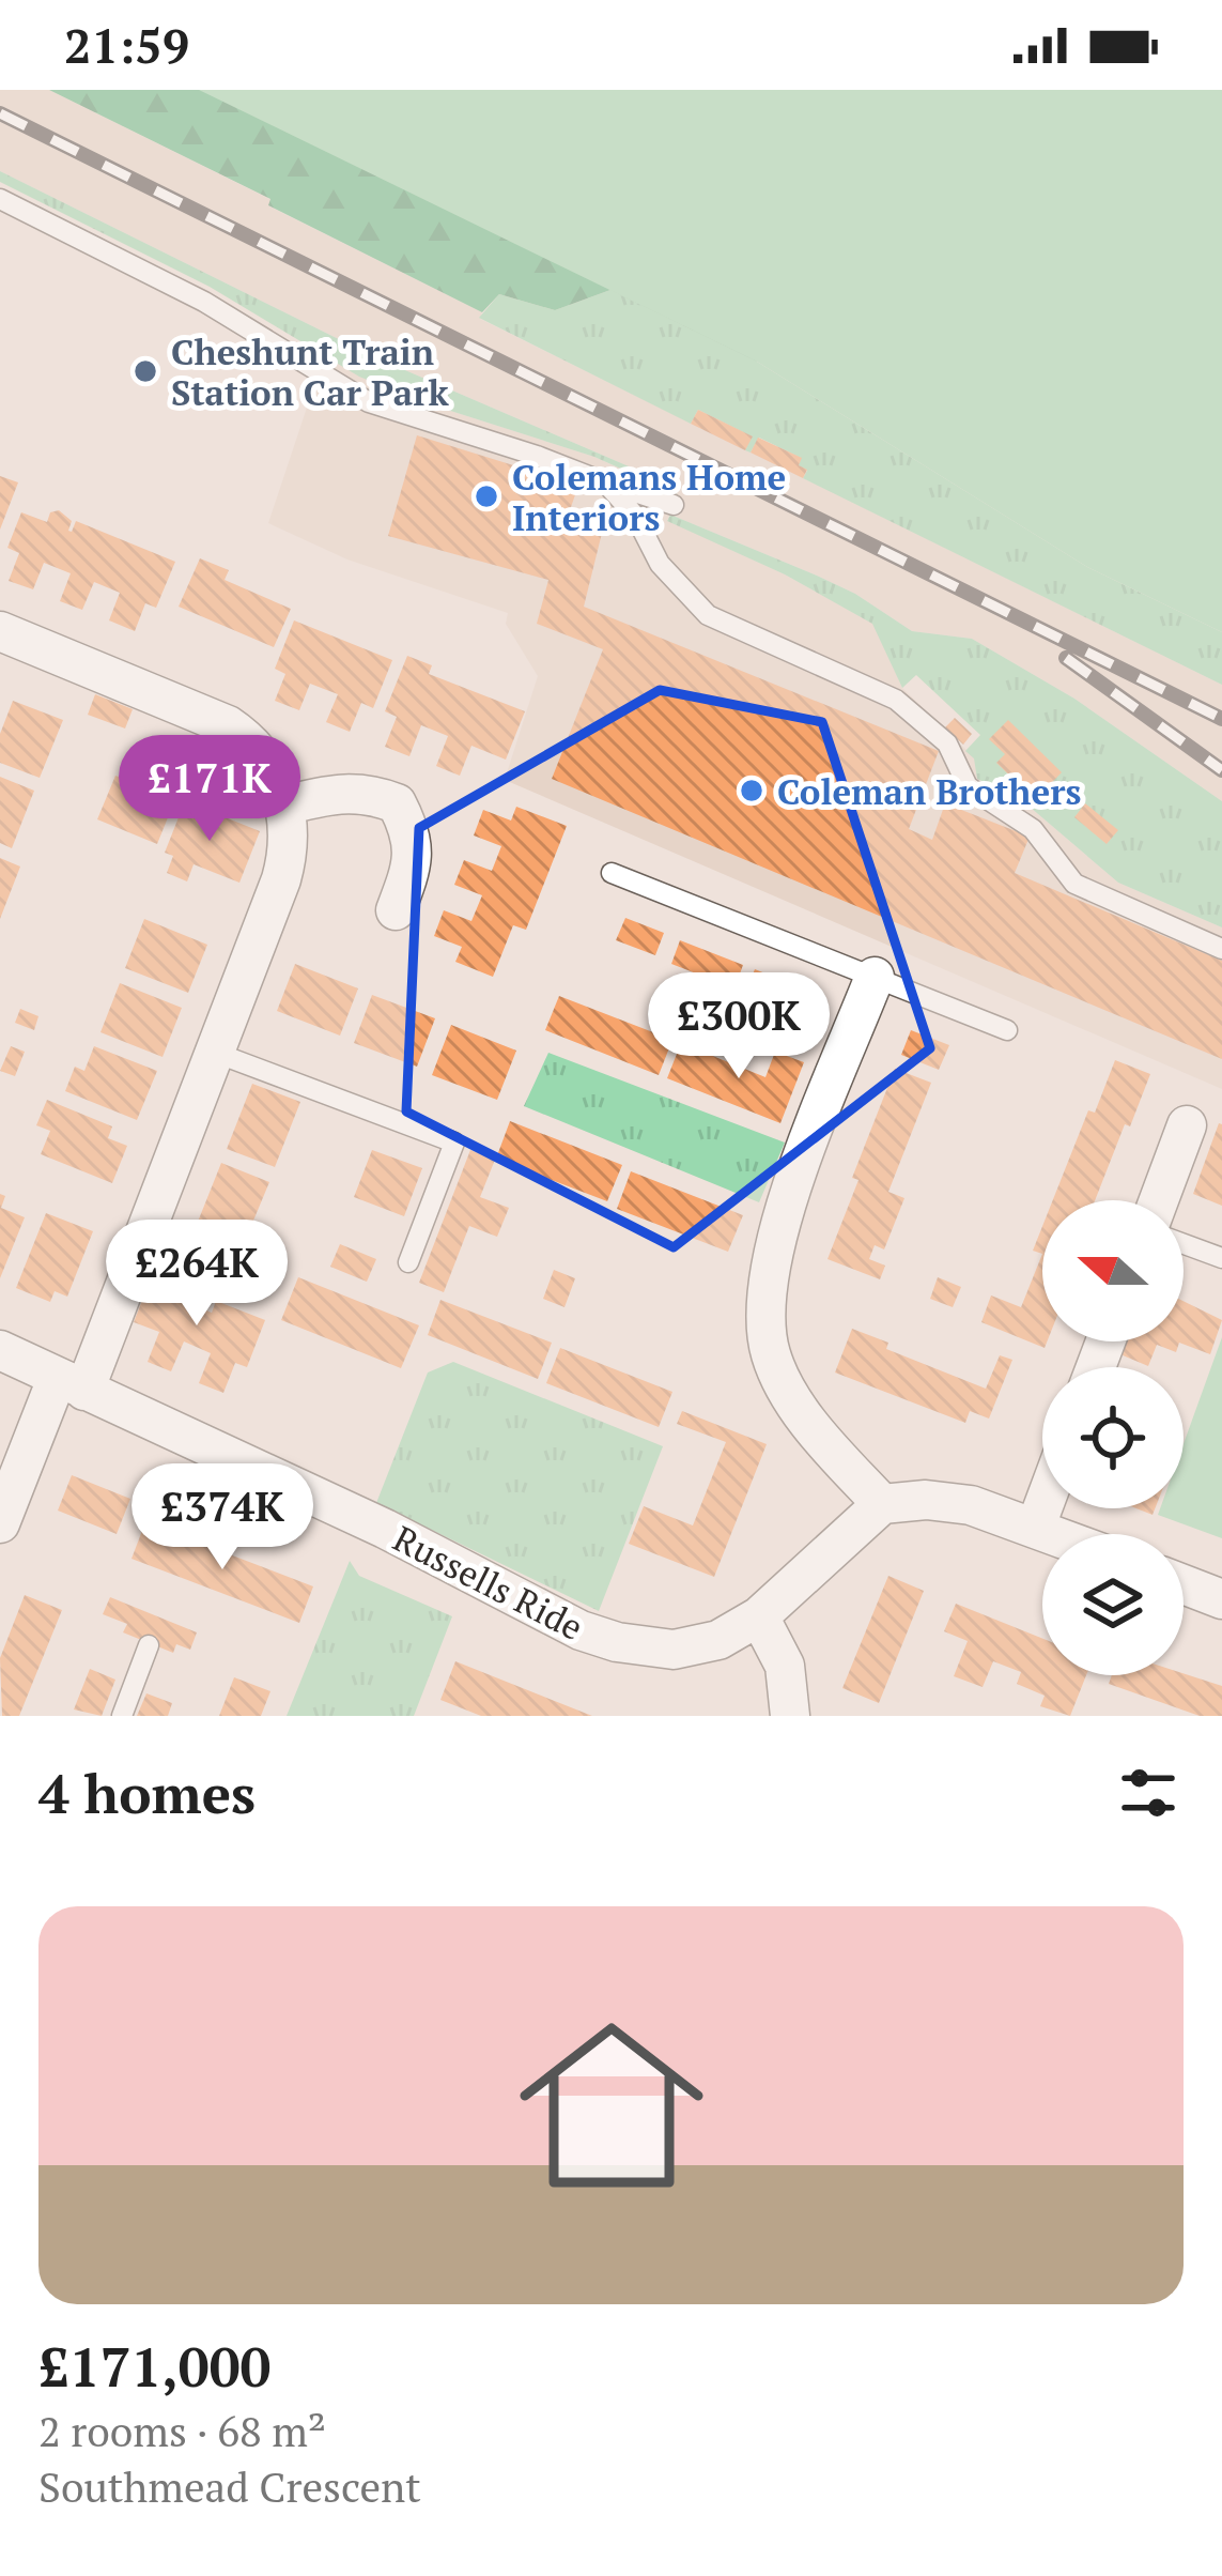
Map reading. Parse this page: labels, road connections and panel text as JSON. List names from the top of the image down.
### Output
{
  "streets": {
    "street": ["Russells Ride"]
  },
  "places": ["Cheshunt Train Station Car Park", "Colemans Home Interiors", "Coleman Brothers"],
  "north": "left",
  "page": {
    "status": "21:59",
    "price": [
      "£171K",
      "£300K",
      "£264K",
      "£374K"
    ],
    "heading": "4 homes",
    "list": [
      {
        "name": "£171,000",
        "note": "2 rooms · 68 m² · Southmead Crescent"
      }
    ]
  }
}
